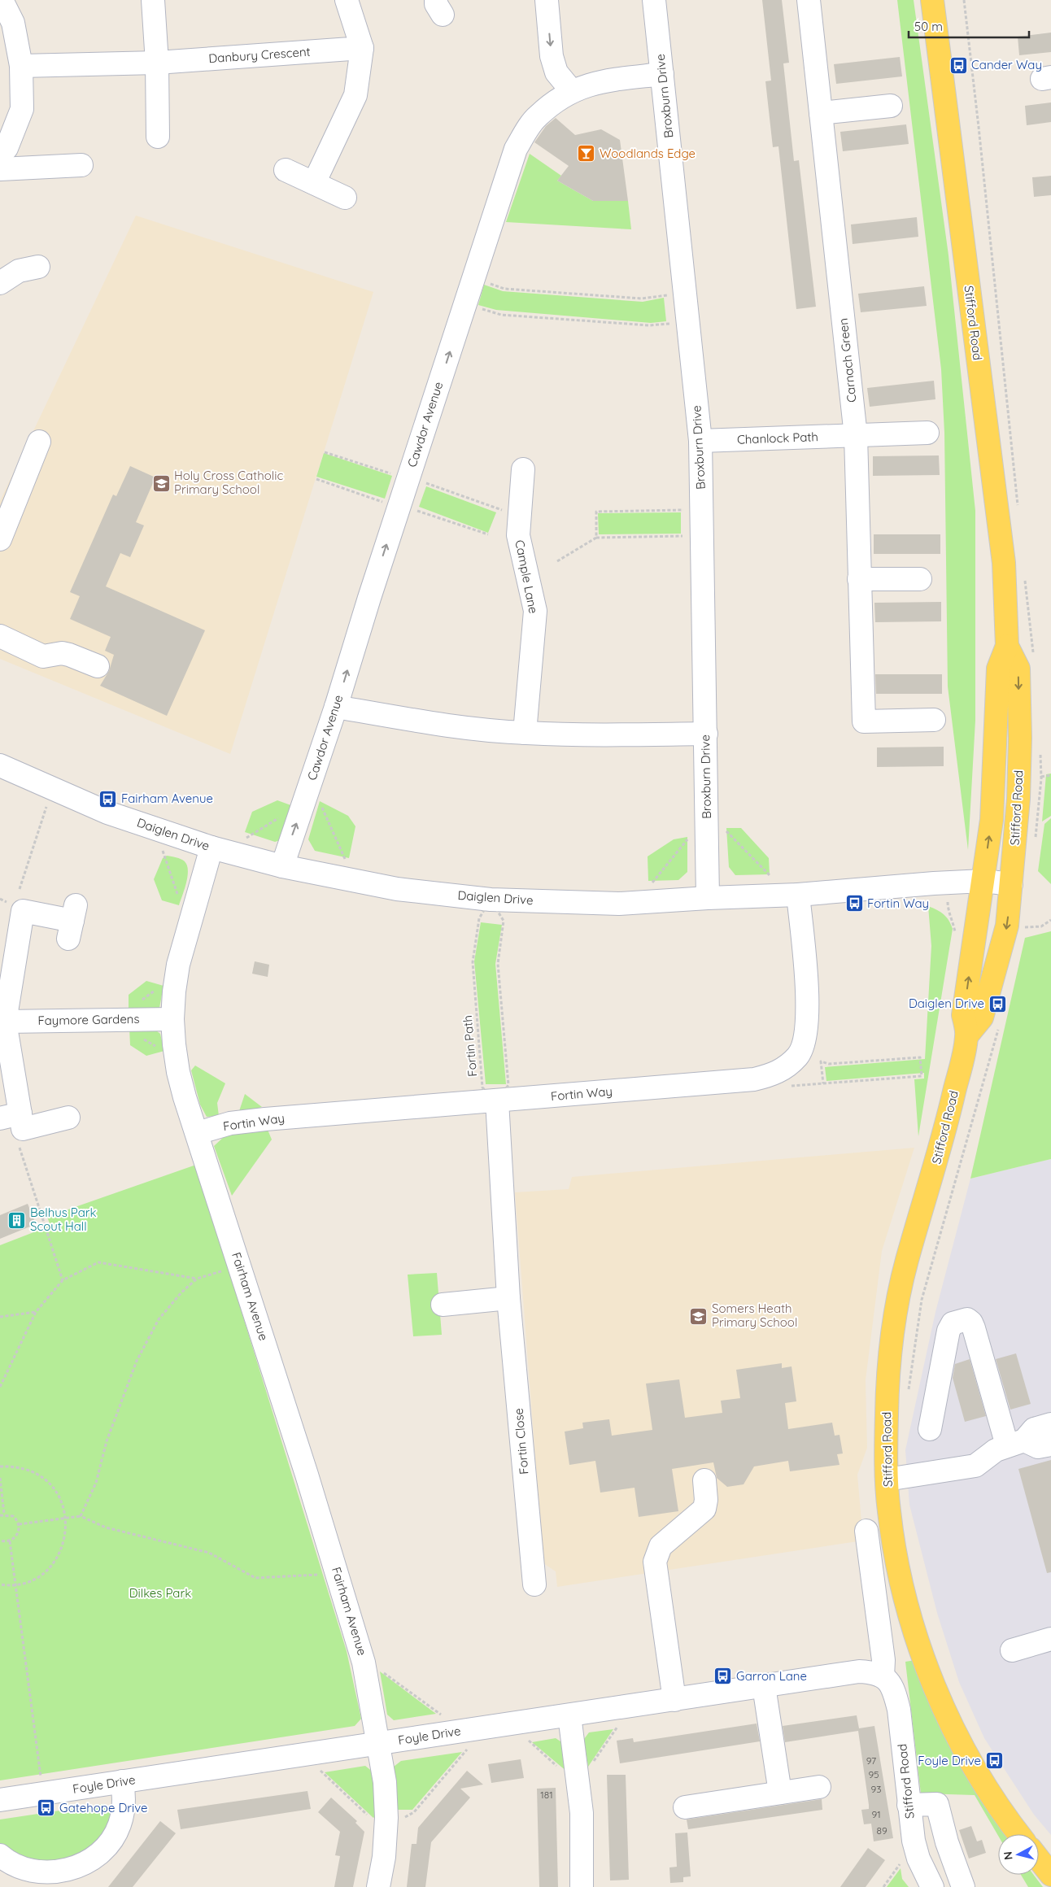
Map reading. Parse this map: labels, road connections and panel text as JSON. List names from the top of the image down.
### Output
{
  "streets": {
    "main road": ["Stifford Road"],
    "street": [
      "Danbury Crescent",
      "Broxburn Drive",
      "Carnach Green",
      "Cawdor Avenue",
      "Chanlock Path",
      "Cample Lane",
      "Daiglen Drive",
      "Faymore Gardens",
      "Fortin Way",
      "Fairham Avenue",
      "Fortin Close",
      "Foyle Drive"
    ],
    "path": ["Fortin Path"]
  },
  "crossings": [
    ["Broxburn Drive", "Cawdor Avenue"],
    ["Broxburn Drive", "Chanlock Path"],
    ["Broxburn Drive", "Daiglen Drive"],
    ["Stifford Road", "Daiglen Drive"],
    ["Stifford Road", "Foyle Drive"],
    ["Carnach Green", "Chanlock Path"],
    ["Cawdor Avenue", "Daiglen Drive"],
    ["Daiglen Drive", "Fortin Path"],
    ["Daiglen Drive", "Fortin Way"],
    ["Daiglen Drive", "Fairham Avenue"],
    ["Faymore Gardens", "Fairham Avenue"],
    ["Fortin Path", "Fortin Way"],
    ["Fortin Path", "Fortin Close"],
    ["Fortin Way", "Fairham Avenue"],
    ["Fortin Way", "Fortin Close"],
    ["Fairham Avenue", "Foyle Drive"]
  ],
  "one_way": ["Cawdor Avenue"],
  "parks": ["Dilkes Park"],
  "places": {
    "bus stop": [
      "Cander Way",
      "Fairham Avenue",
      "Fortin Way",
      "Daiglen Drive",
      "Garron Lane",
      "Foyle Drive",
      "Gatehope Drive"
    ],
    "bar": ["Woodlands Edge"],
    "school or university": ["Holy Cross Catholic Primary School", "Somers Heath Primary School"],
    "building": ["Belhus Park Scout Hall"]
  },
  "house_numbers": [
    "97",
    "95",
    "93",
    "181",
    "91",
    "89"
  ],
  "scale_bar": "50 m",
  "north": "left"
}
